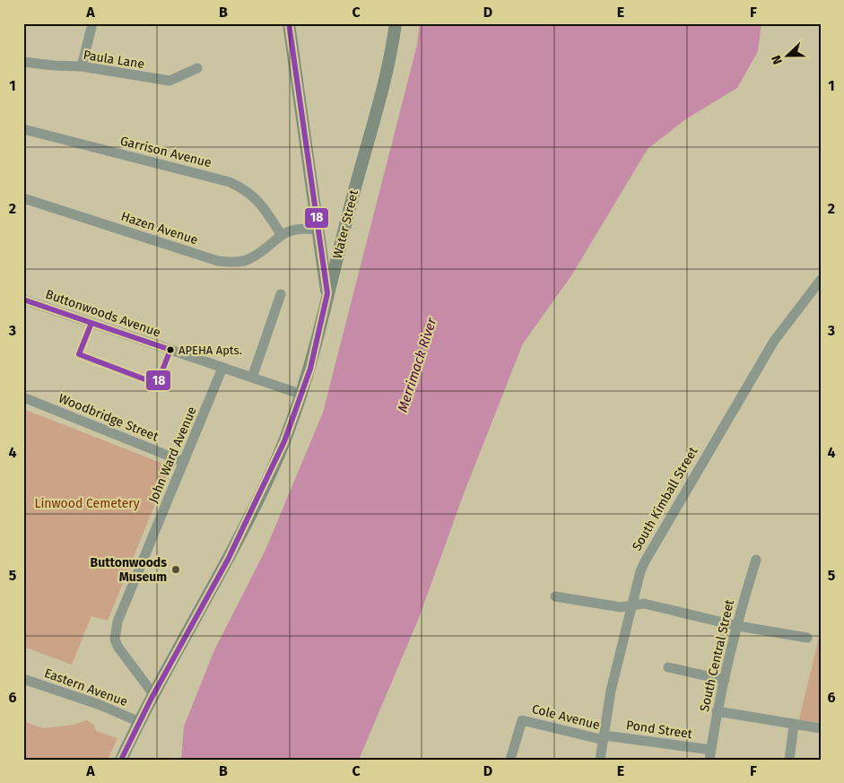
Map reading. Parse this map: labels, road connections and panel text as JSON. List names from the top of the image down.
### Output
{
  "streets": {
    "main road": ["Water Street"],
    "street": [
      "Paula Lane",
      "Garrison Avenue",
      "Hazen Avenue",
      "Buttonwoods Avenue",
      "Woodbridge Street",
      "John Ward Avenue",
      "South Kimball Street",
      "South Central Street",
      "Eastern Avenue",
      "Cole Avenue",
      "Pond Street"
    ]
  },
  "crossings": [
    ["Garrison Avenue", "Hazen Avenue"],
    ["Water Street", "Buttonwoods Avenue"],
    ["Water Street", "John Ward Avenue"],
    ["Water Street", "Eastern Avenue"],
    ["Buttonwoods Avenue", "John Ward Avenue"],
    ["Woodbridge Street", "John Ward Avenue"],
    ["South Kimball Street", "Cole Avenue"],
    ["South Kimball Street", "Pond Street"],
    ["South Central Street", "Pond Street"],
    ["Cole Avenue", "Pond Street"]
  ],
  "water": ["Merrimack River"],
  "parks": ["Linwood Cemetery"],
  "places": ["APEHA Apts.", "Buttonwoods Museum"],
  "lines": ["transit line 18"],
  "north": "left",
  "grid": {
    "columns": [
      "A",
      "B",
      "C",
      "D",
      "E",
      "F"
    ],
    "rows": [
      "1",
      "2",
      "3",
      "4",
      "5",
      "6"
    ]
  }
}
